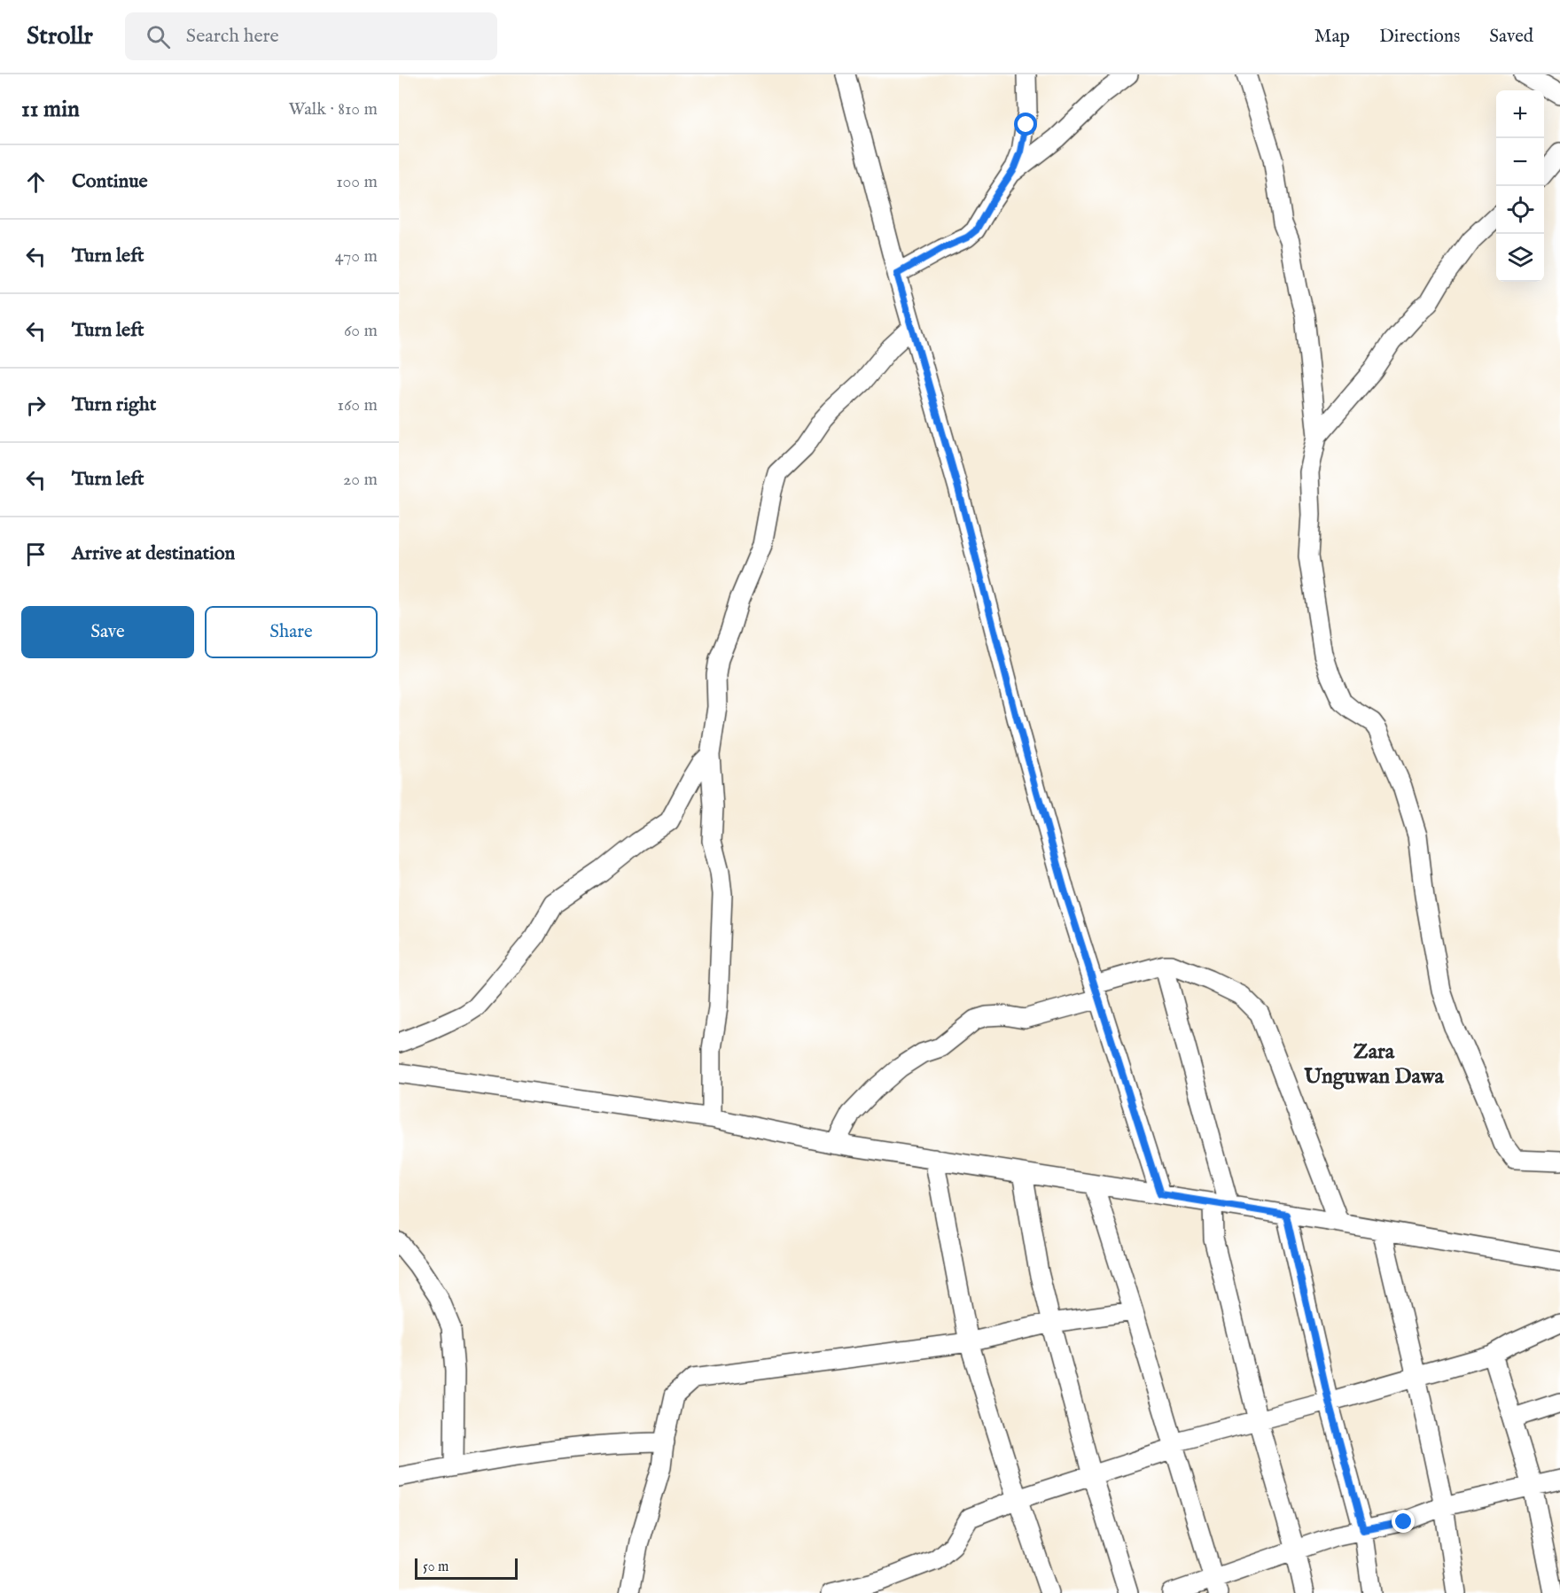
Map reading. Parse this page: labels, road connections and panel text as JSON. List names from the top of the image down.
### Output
{
  "districts": ["Zara Unguwan Dawa"],
  "scale_bar": "50 m",
  "page": {
    "header": "Strollr",
    "search": "Search here",
    "nav": ["Map", "Directions", "Saved"],
    "heading": ["11 min", "Walk · 810 m"],
    "map_buttons": ["+", "−"],
    "list": [
      ["Continue", "100 m"],
      ["Turn left", "470 m"],
      ["Turn left", "60 m"],
      ["Turn right", "160 m"],
      ["Turn left", "20 m"],
      "Arrive at destination"
    ],
    "buttons": ["Save", "Share"],
    "scale": "50 m"
  }
}
